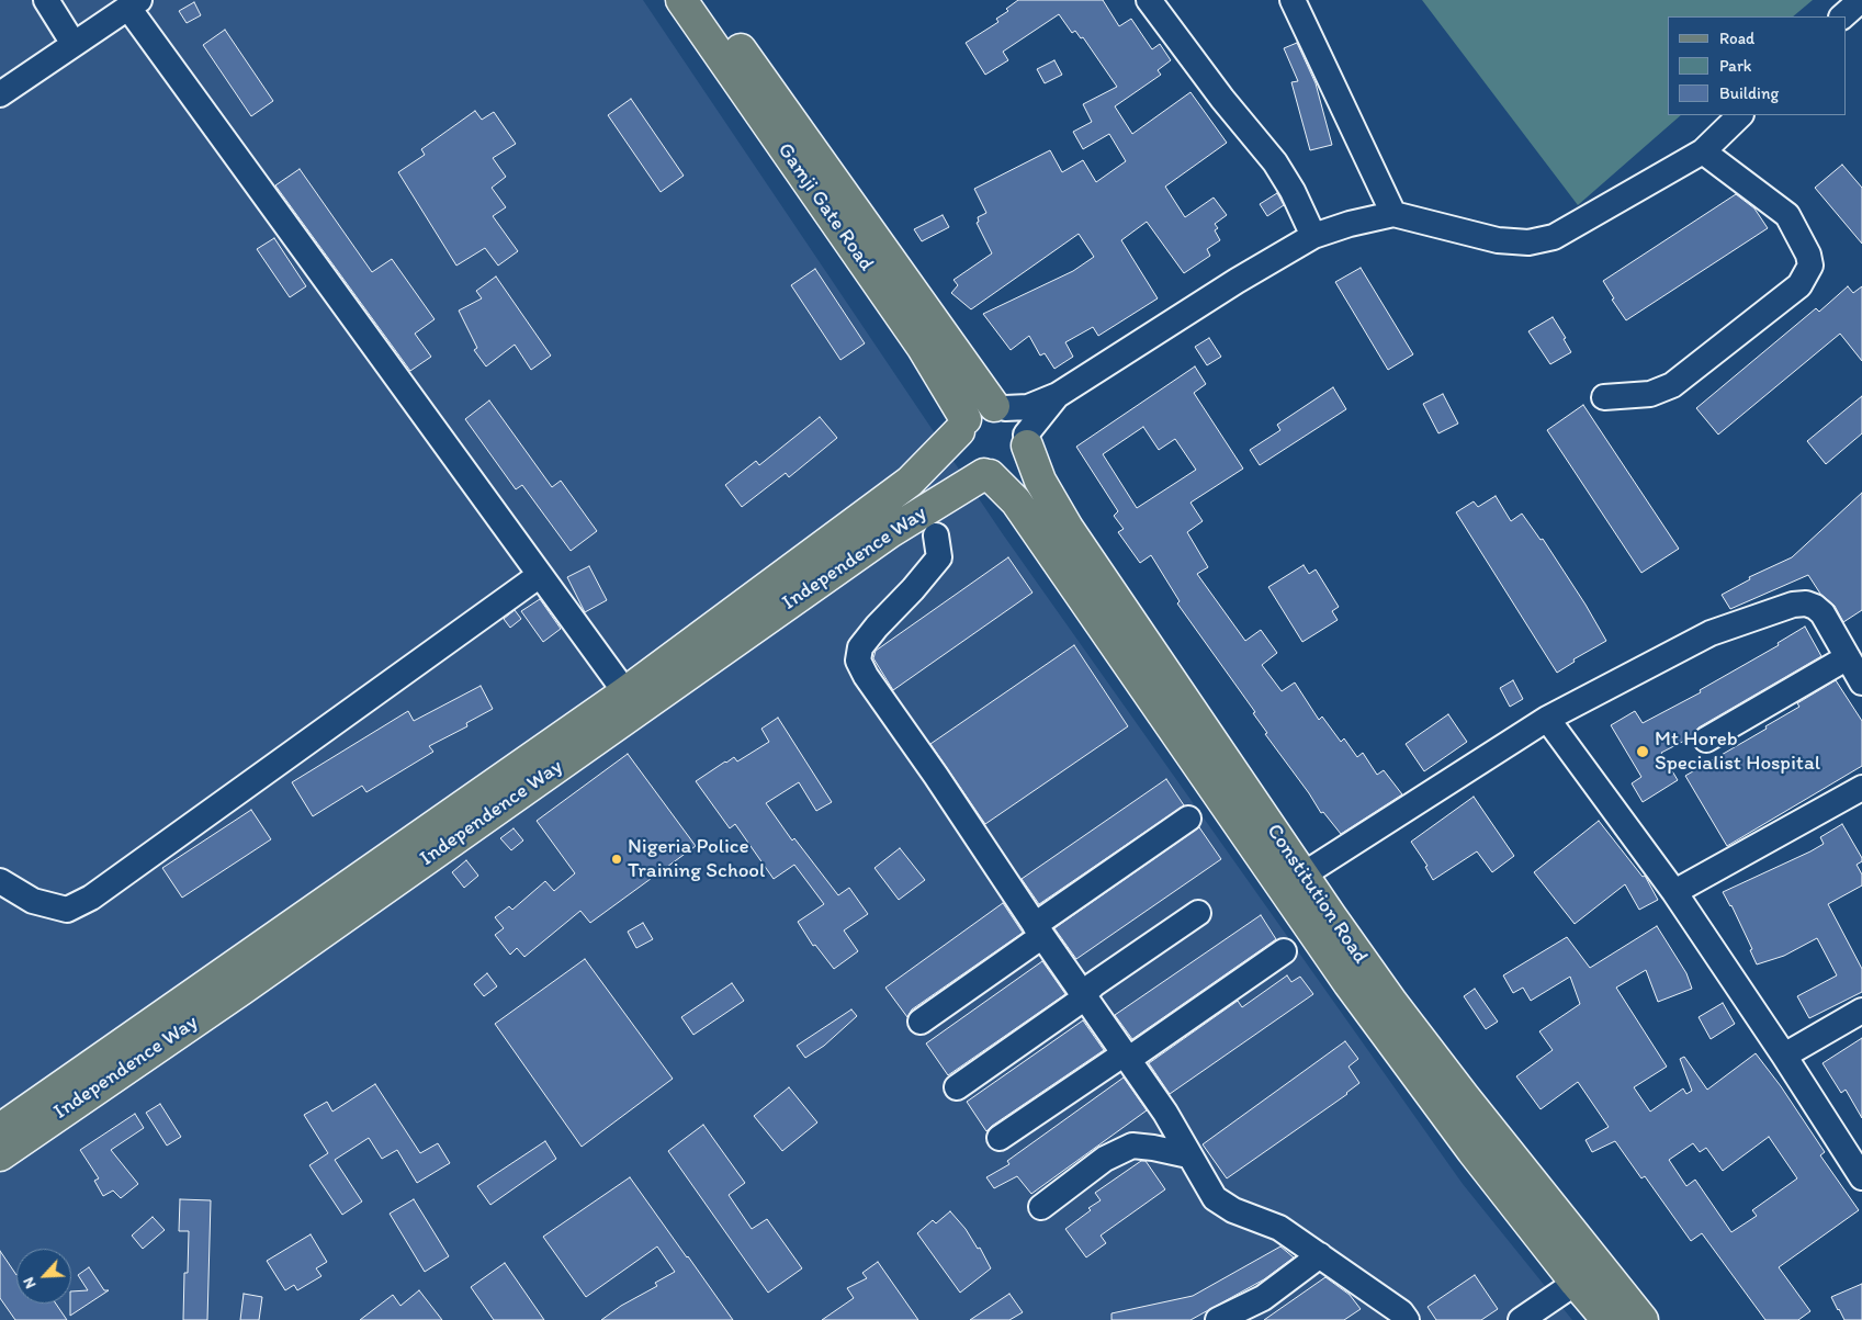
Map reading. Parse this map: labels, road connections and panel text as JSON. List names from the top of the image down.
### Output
{
  "streets": {
    "main road": ["Gamji Gate Road", "Independence Way", "Constitution Road"]
  },
  "crossings": [
    ["Gamji Gate Road", "Independence Way"],
    ["Gamji Gate Road", "Constitution Road"],
    ["Independence Way", "Constitution Road"]
  ],
  "places": ["Mt Horeb Specialist Hospital", "Nigeria Police Training School"],
  "legend": ["Road", "Park", "Building"],
  "north": "bottom left"
}
